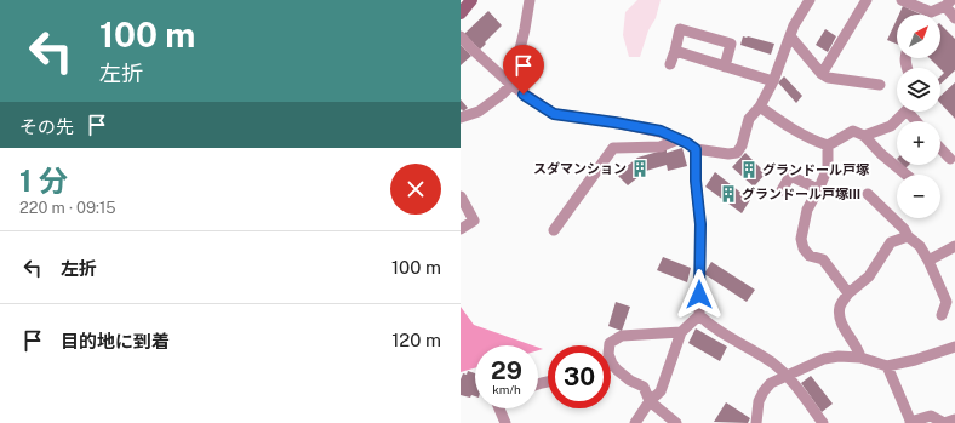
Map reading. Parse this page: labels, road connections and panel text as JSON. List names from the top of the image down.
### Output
{
  "places": {
    "building": ["スダマンション", "グランドール戸塚", "グランドール戸塚III"]
  },
  "north": "top right",
  "page": {
    "turn": ["100 m", "左折"],
    "map_buttons": ["+", "−"],
    "then": "その先",
    "heading": ["1 分", "220 m · 09:15"],
    "list": [
      {
        "name": "左折",
        "value": "100 m"
      },
      {
        "name": "目的地に到着",
        "value": "120 m"
      }
    ],
    "speed": "29 km/h",
    "limit": "30"
  }
}
